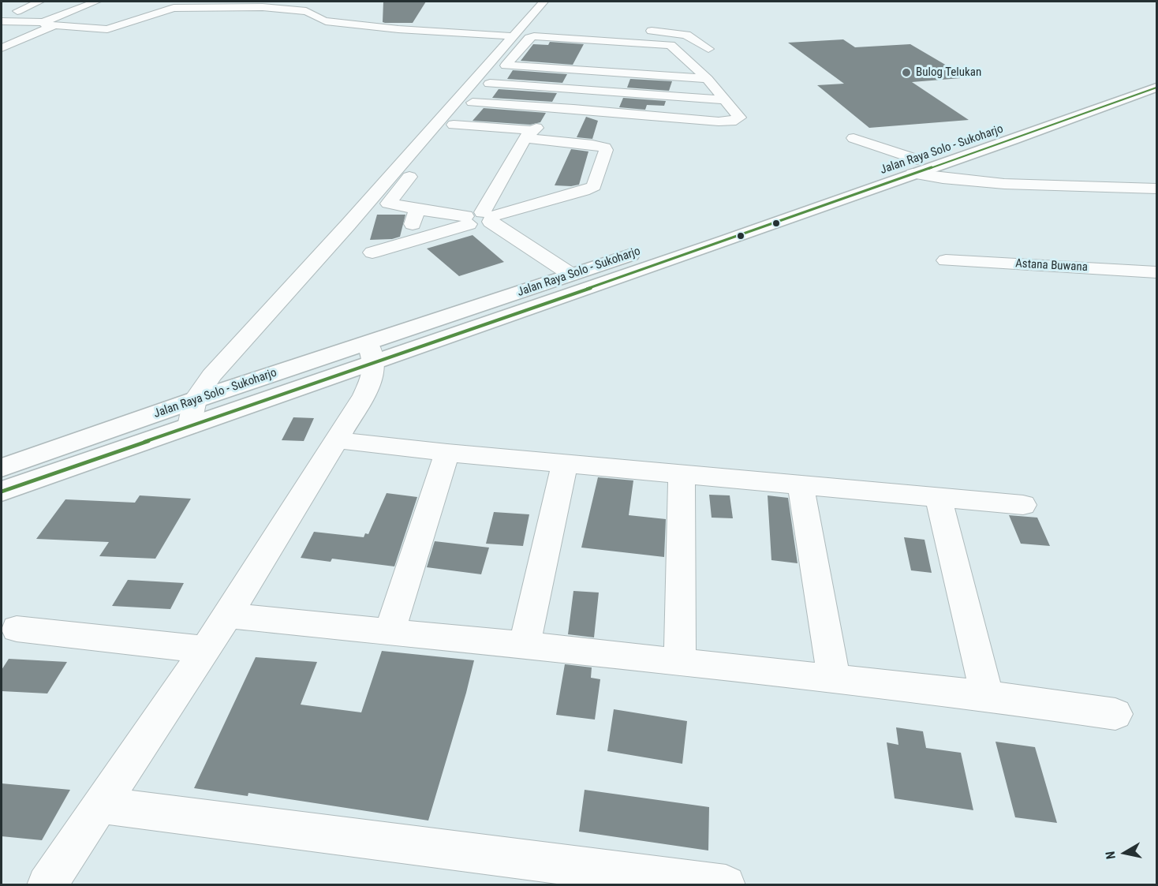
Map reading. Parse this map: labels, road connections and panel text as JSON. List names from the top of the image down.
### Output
{
  "streets": {
    "main road": ["Jalan Raya Solo - Sukoharjo"],
    "street": ["Astana Buwana"]
  },
  "places": ["Bulog Telukan"],
  "north": "left"
}
